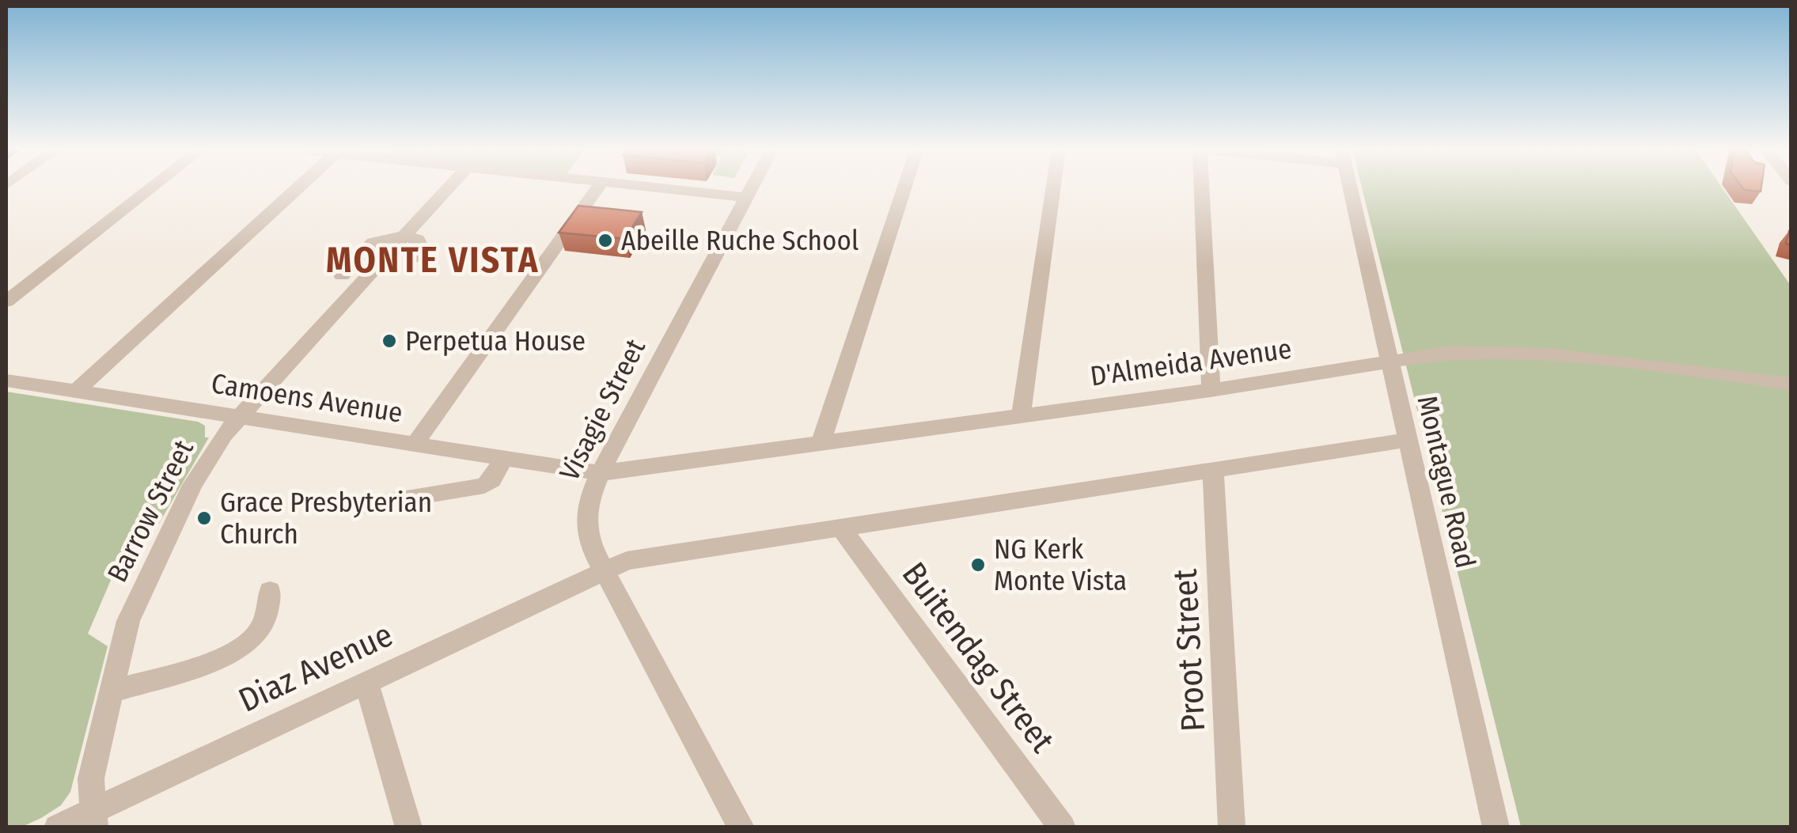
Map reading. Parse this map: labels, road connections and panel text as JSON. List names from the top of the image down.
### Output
{
  "streets": {
    "street": [
      "D'Almeida Avenue",
      "Camoens Avenue",
      "Visagie Street",
      "Montague Road",
      "Barrow Street",
      "Proot Street",
      "Buitendag Street",
      "Diaz Avenue"
    ]
  },
  "crossings": [
    ["D'Almeida Avenue", "Camoens Avenue"],
    ["D'Almeida Avenue", "Visagie Street"],
    ["D'Almeida Avenue", "Montague Road"],
    ["Camoens Avenue", "Visagie Street"],
    ["Camoens Avenue", "Barrow Street"],
    ["Visagie Street", "Diaz Avenue"],
    ["Barrow Street", "Diaz Avenue"]
  ],
  "districts": ["MONTE VISTA"],
  "places": [
    "Abeille Ruche School",
    "Perpetua House",
    "Grace Presbyterian Church",
    "NG Kerk Monte Vista"
  ]
}
